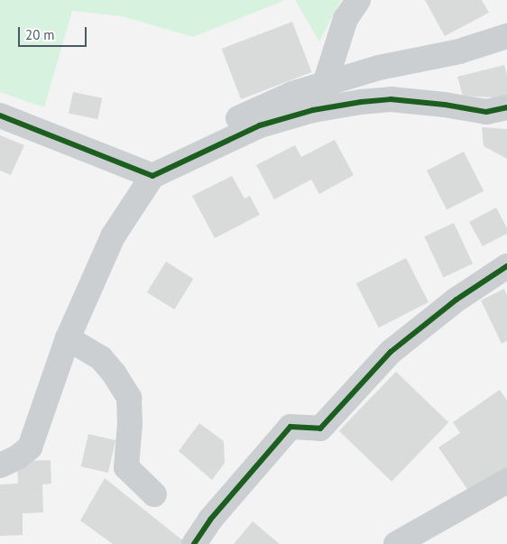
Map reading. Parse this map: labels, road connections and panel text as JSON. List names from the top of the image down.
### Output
{
  "scale_bar": "20 m"
}
